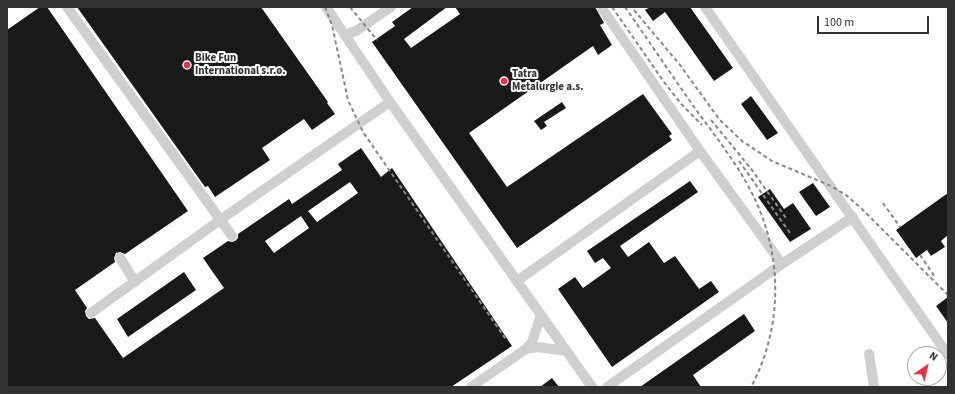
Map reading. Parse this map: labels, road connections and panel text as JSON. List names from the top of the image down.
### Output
{
  "places": ["Bike Fun International s.r.o.", "Tatra Metalurgie a.s."],
  "scale_bar": "100 m",
  "north": "top right"
}
